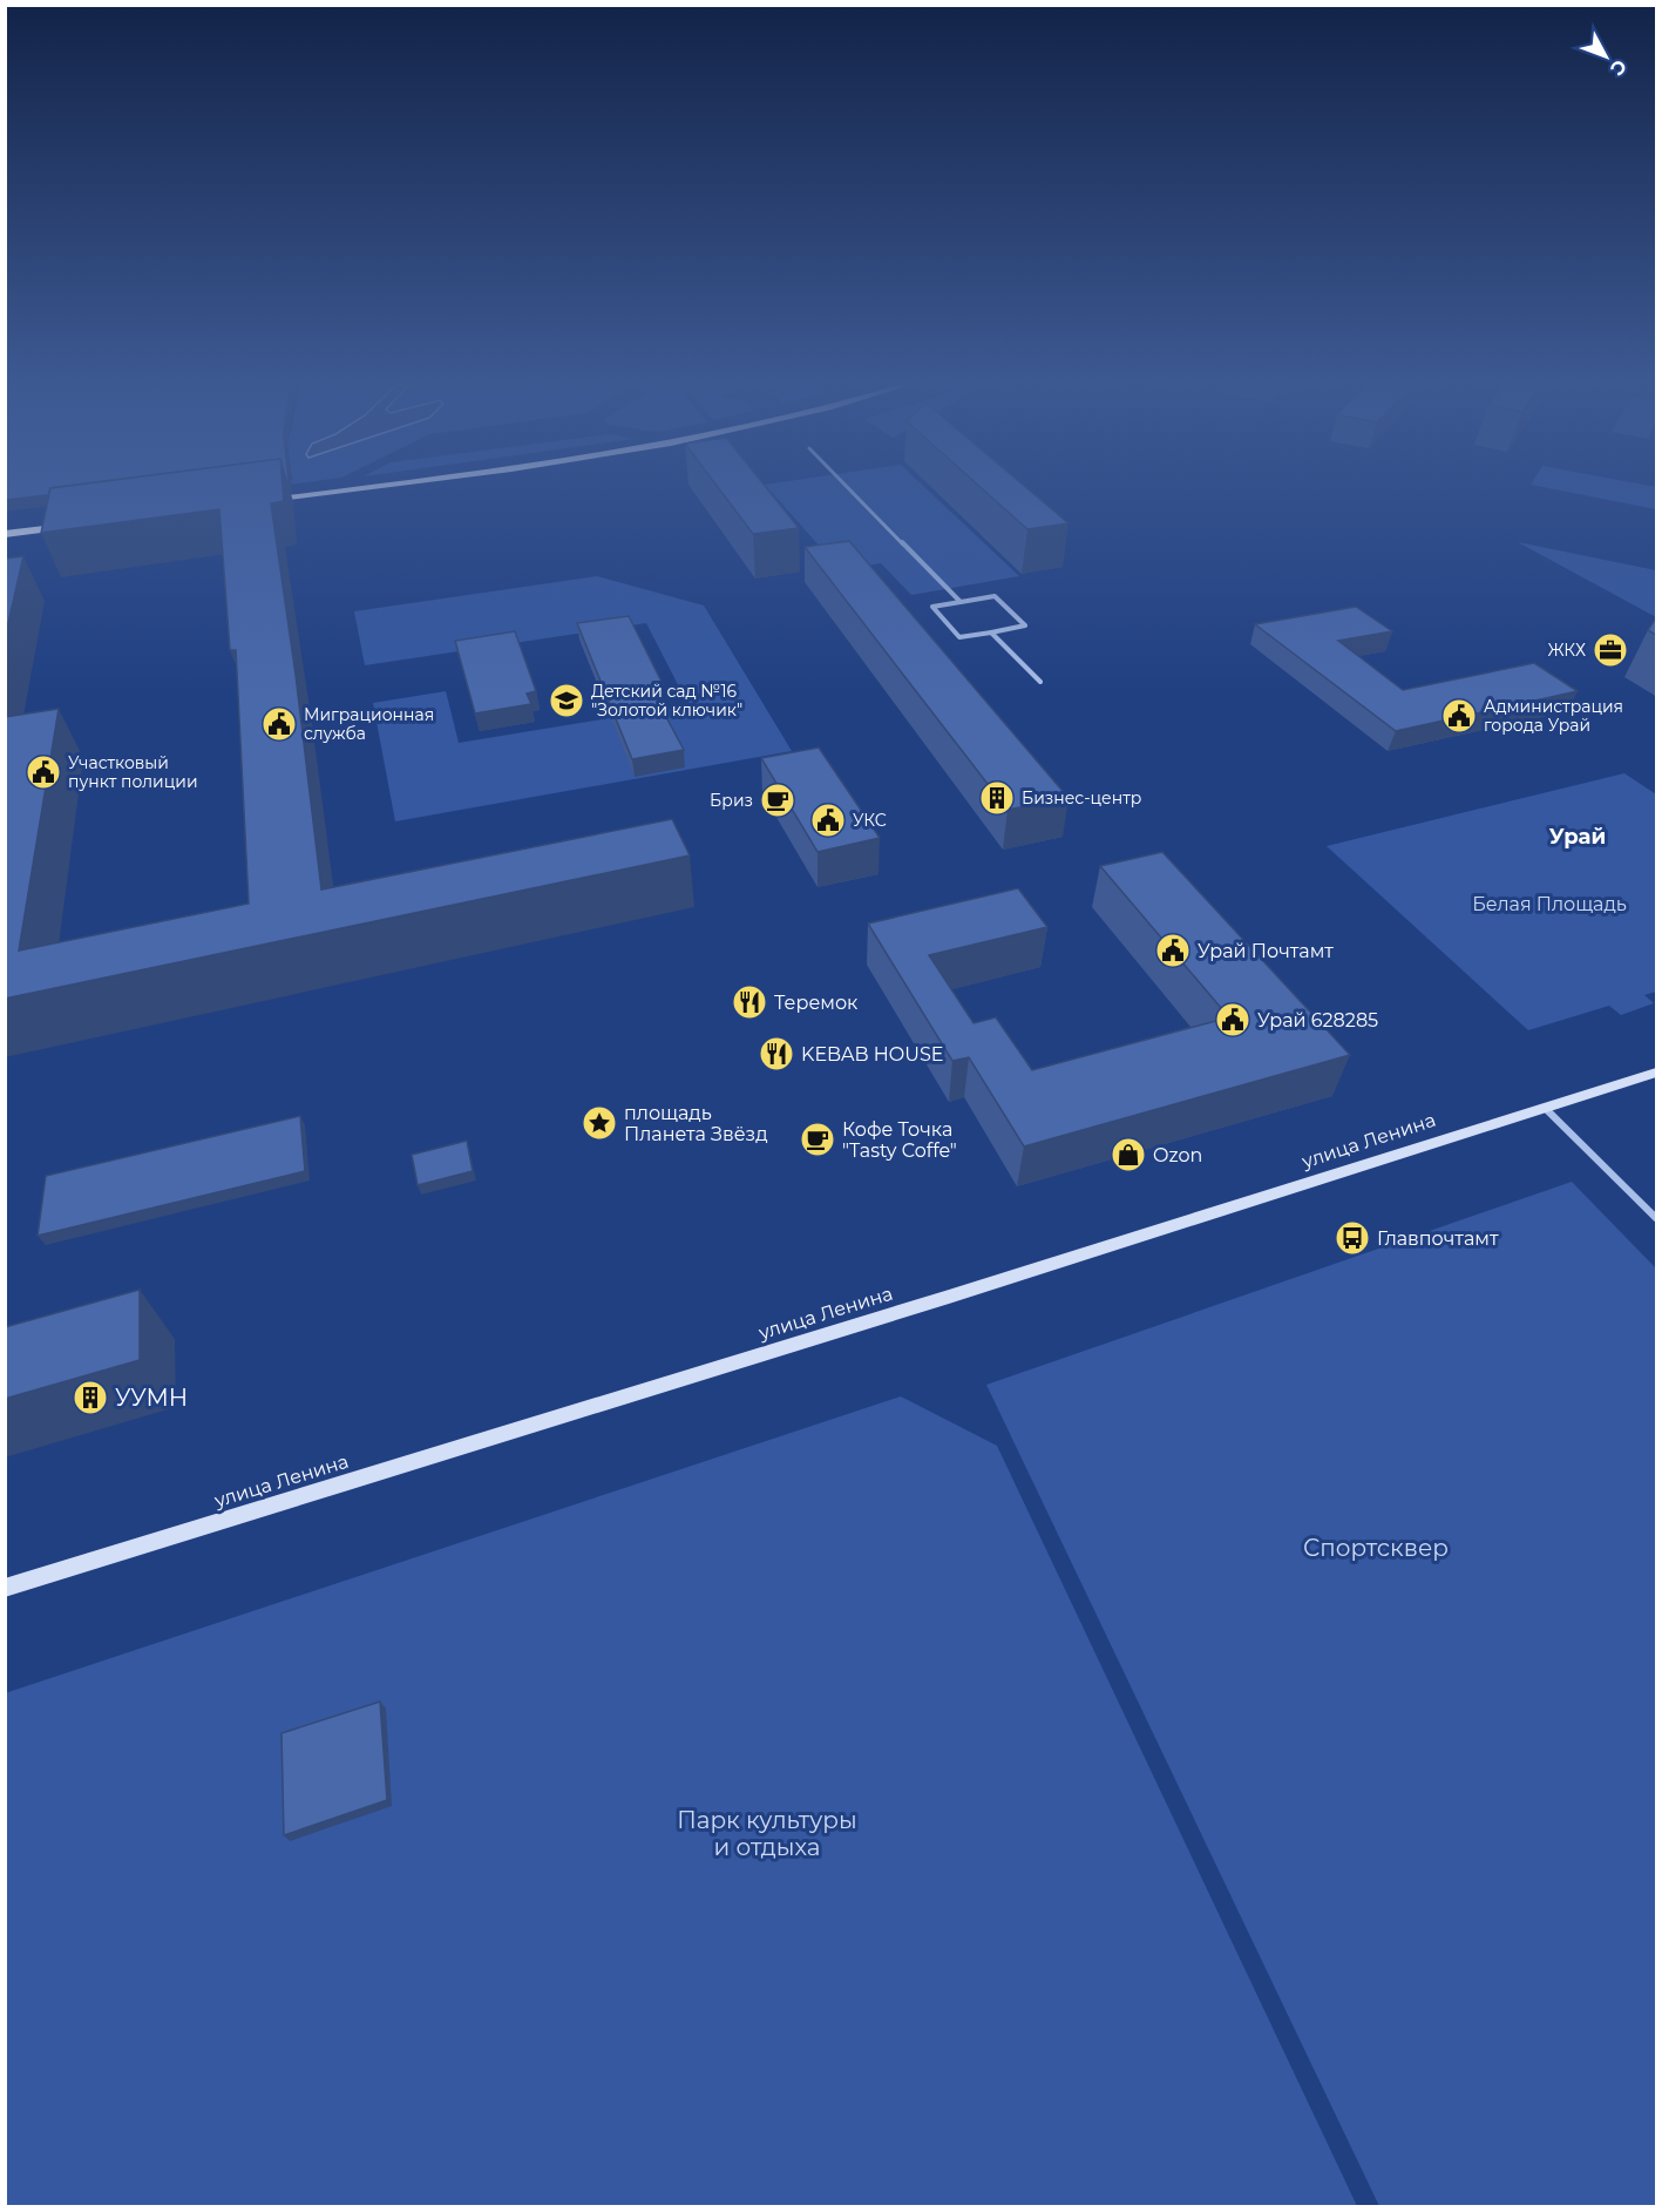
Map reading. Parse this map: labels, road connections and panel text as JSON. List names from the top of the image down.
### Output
{
  "streets": {
    "main road": ["улица Ленина"]
  },
  "districts": ["Урай"],
  "parks": ["Белая Площадь", "Спортсквер", "Парк культуры и отдыха"],
  "places": {
    "office": ["ЖКХ"],
    "school or university": ["Детский сад №16 \"Золотой ключик\""],
    "public building": [
      "Администрация города Урай",
      "Миграционная служба",
      "Участковый пункт полиции",
      "УКС",
      "Урай Почтамт",
      "Урай 628285"
    ],
    "building": ["Бизнес-центр", "УУМН"],
    "cafe": ["Бриз", "Кофе Точка \"Tasty Coffe\""],
    "restaurant": ["Теремок", "KEBAB HOUSE"],
    "place": ["площадь Планета Звёзд"],
    "shop": ["Ozon"],
    "bus stop": ["Главпочтамт"]
  },
  "north": "bottom right"
}
